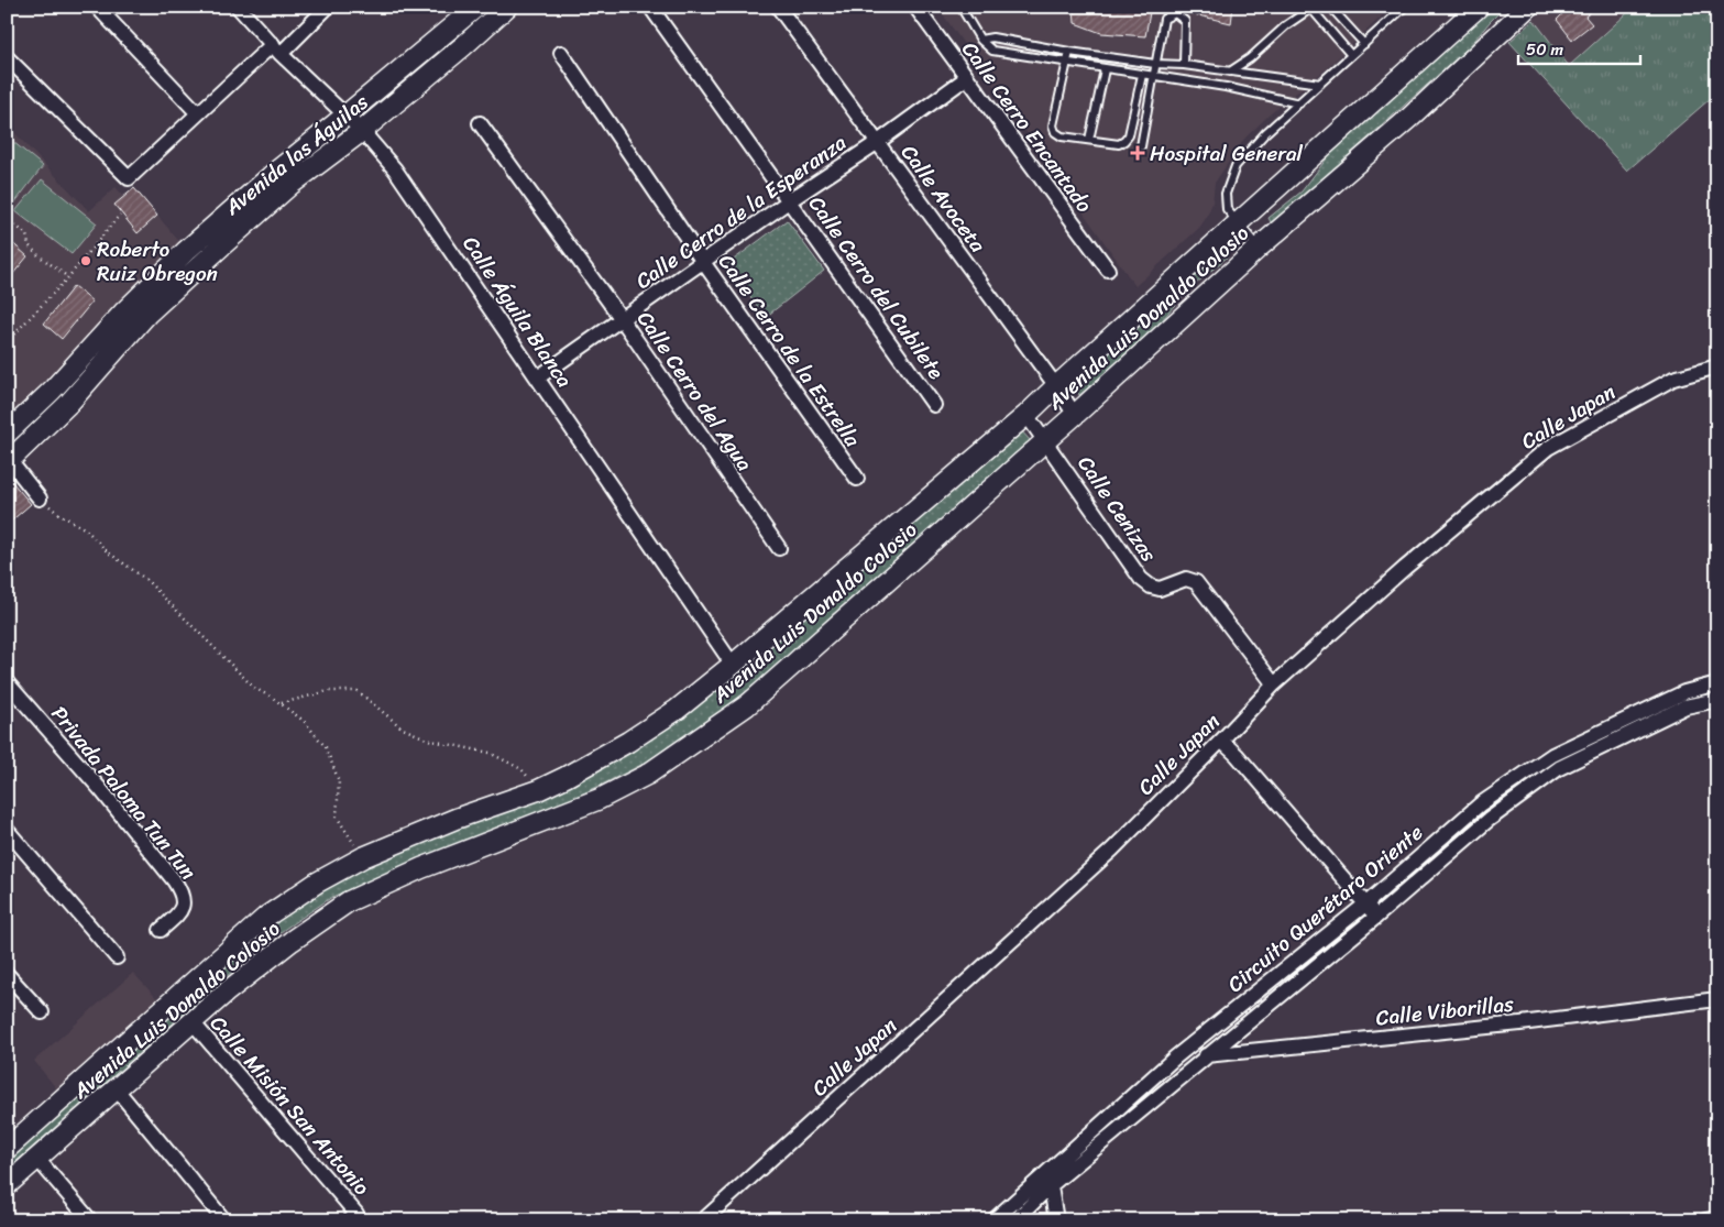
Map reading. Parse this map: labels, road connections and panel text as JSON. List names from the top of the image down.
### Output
{
  "streets": {
    "street": [
      "Calle Cerro Encantado",
      "Avenida las Águilas",
      "Calle Avoceta",
      "Calle Cerro de la Esperanza",
      "Calle Cerro del Cubilete",
      "Calle Águila Blanca",
      "Avenida Luis Donaldo Colosio",
      "Calle Cerro de la Estrella",
      "Calle Cerro del Agua",
      "Calle Japan",
      "Calle Cenizas",
      "Privada Paloma Tun Tun",
      "Circuito Querétaro Oriente",
      "Calle Viborillas",
      "Calle Misión San Antonio"
    ]
  },
  "crossings": [
    ["Calle Cerro Encantado", "Calle Cerro de la Esperanza"],
    ["Avenida las Águilas", "Calle Águila Blanca"],
    ["Calle Avoceta", "Calle Cerro de la Esperanza"],
    ["Calle Avoceta", "Avenida Luis Donaldo Colosio"],
    ["Calle Cerro de la Esperanza", "Calle Cerro del Cubilete"],
    ["Calle Cerro de la Esperanza", "Calle Águila Blanca"],
    ["Calle Cerro de la Esperanza", "Calle Cerro de la Estrella"],
    ["Calle Cerro de la Esperanza", "Calle Cerro del Agua"],
    ["Calle Águila Blanca", "Avenida Luis Donaldo Colosio"],
    ["Avenida Luis Donaldo Colosio", "Calle Cenizas"],
    ["Avenida Luis Donaldo Colosio", "Calle Misión San Antonio"],
    ["Calle Japan", "Calle Cenizas"],
    ["Circuito Querétaro Oriente", "Calle Viborillas"]
  ],
  "places": {
    "health": ["Hospital General"],
    "other": ["Roberto Ruiz Obregon"]
  },
  "scale_bar": "50 m"
}
